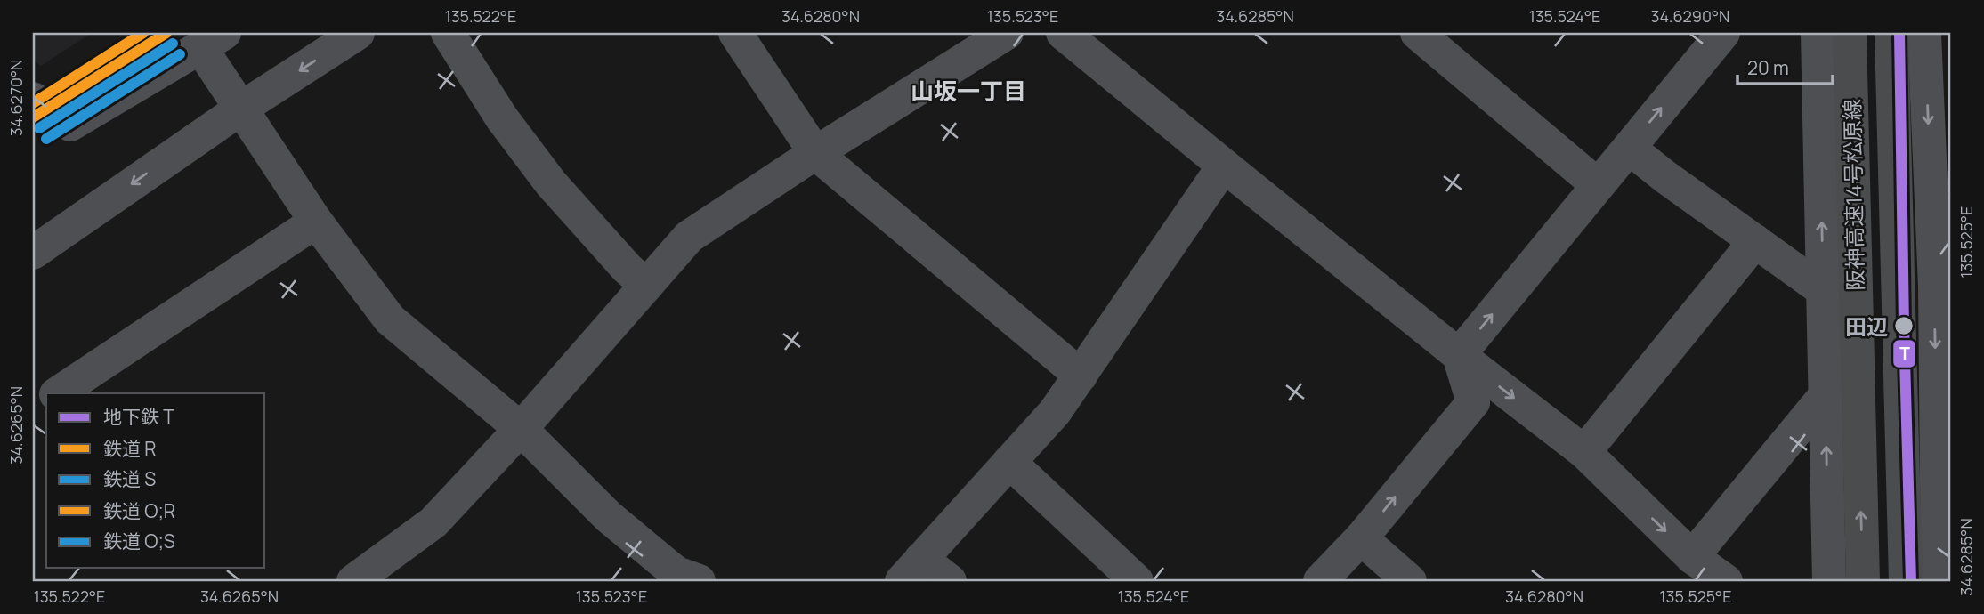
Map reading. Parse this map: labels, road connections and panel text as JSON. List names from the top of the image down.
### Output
{
  "streets": {
    "highway": ["阪神高速14号松原線"]
  },
  "districts": ["山坂一丁目"],
  "places": ["田辺"],
  "lines": [
    "metro line T",
    "rail line R",
    "rail line O;R",
    "rail line S",
    "rail line O;S"
  ],
  "legend": [
    "地下鉄 T",
    "鉄道 R",
    "鉄道 S",
    "鉄道 O;R",
    "鉄道 O;S"
  ],
  "scale_bar": "20 m",
  "coordinates": [
    "135.522°E",
    "34.6280°N",
    "135.523°E",
    "34.6285°N",
    "135.524°E",
    "34.6290°N",
    "34.6270°N",
    "135.525°E",
    "34.6265°N"
  ]
}
